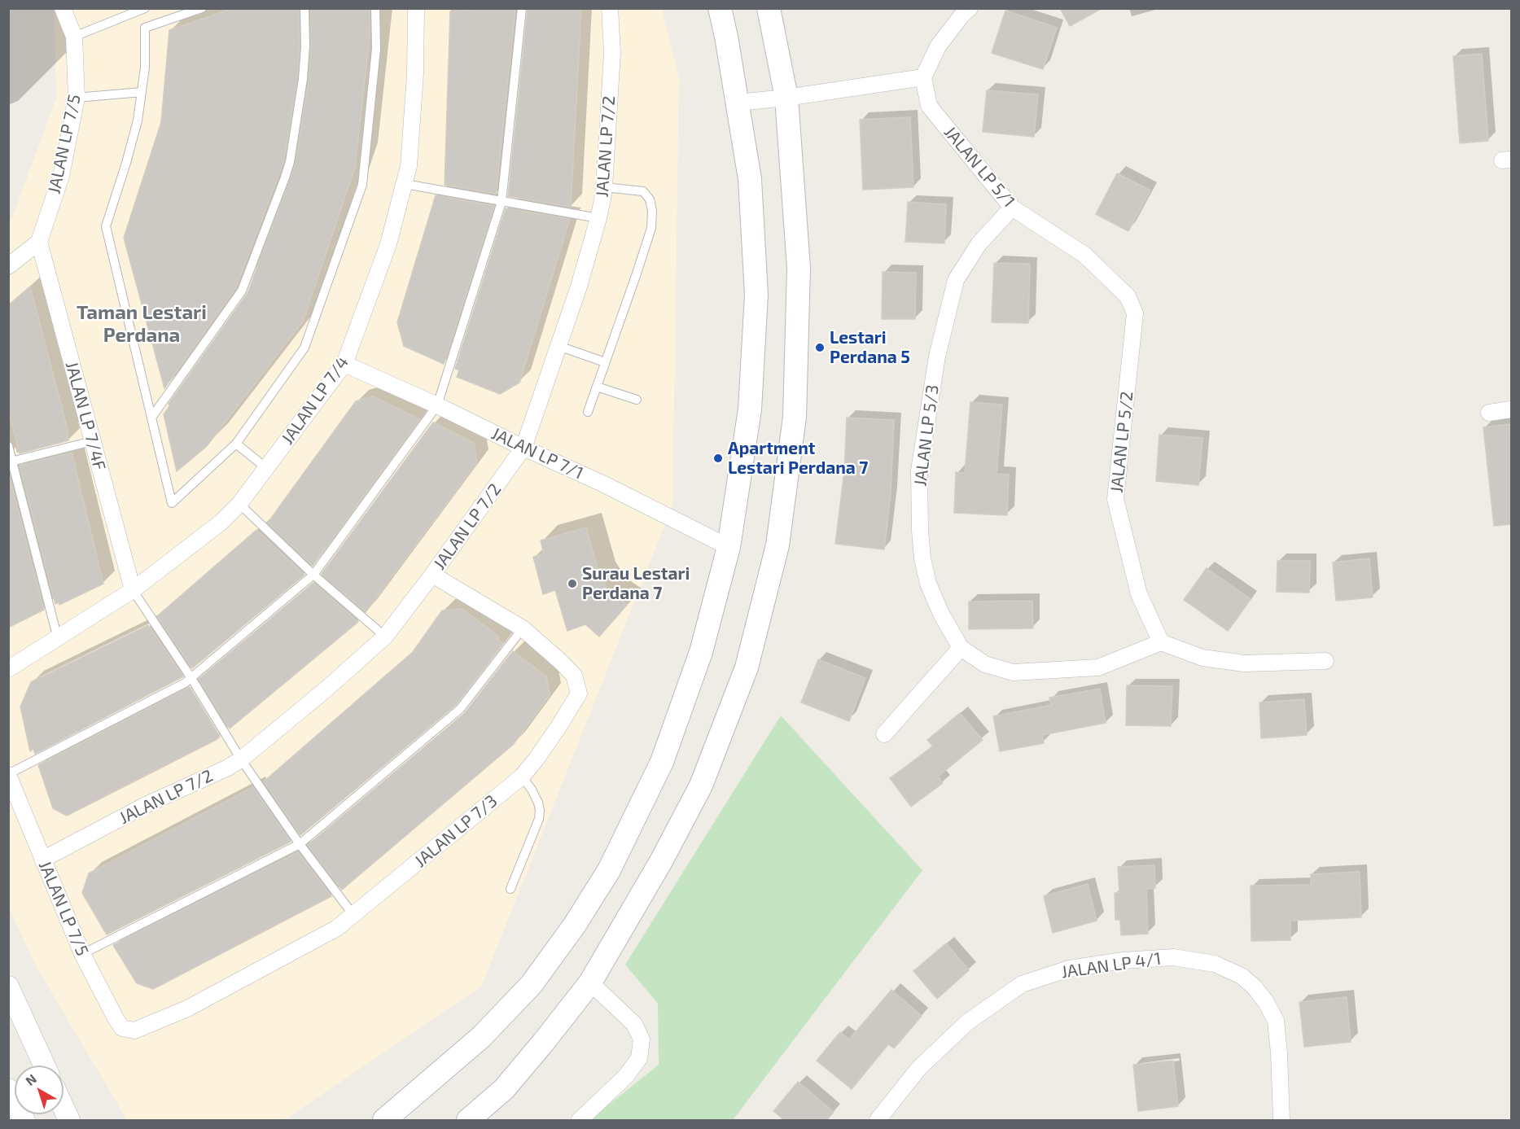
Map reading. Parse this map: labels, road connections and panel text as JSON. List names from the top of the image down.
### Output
{
  "streets": {
    "street": [
      "JALAN LP 7/5",
      "JALAN LP 7/2",
      "JALAN LP 5/1",
      "JALAN LP 7/4",
      "JALAN LP 7/4F",
      "JALAN LP 5/3",
      "JALAN LP 5/2",
      "JALAN LP 7/1",
      "JALAN LP 7/3",
      "JALAN LP 4/1"
    ]
  },
  "crossings": [
    ["JALAN LP 7/5", "JALAN LP 7/2"],
    ["JALAN LP 7/5", "JALAN LP 7/4F"],
    ["JALAN LP 7/5", "JALAN LP 7/3"],
    ["JALAN LP 7/2", "JALAN LP 7/1"],
    ["JALAN LP 7/2", "JALAN LP 7/3"],
    ["JALAN LP 5/1", "JALAN LP 5/3"],
    ["JALAN LP 5/1", "JALAN LP 5/2"],
    ["JALAN LP 7/4", "JALAN LP 7/4F"],
    ["JALAN LP 7/4", "JALAN LP 7/1"]
  ],
  "districts": ["Taman Lestari Perdana"],
  "places": ["Lestari Perdana 5", "Apartment Lestari Perdana 7", "Surau Lestari Perdana 7"],
  "north": "top left"
}
